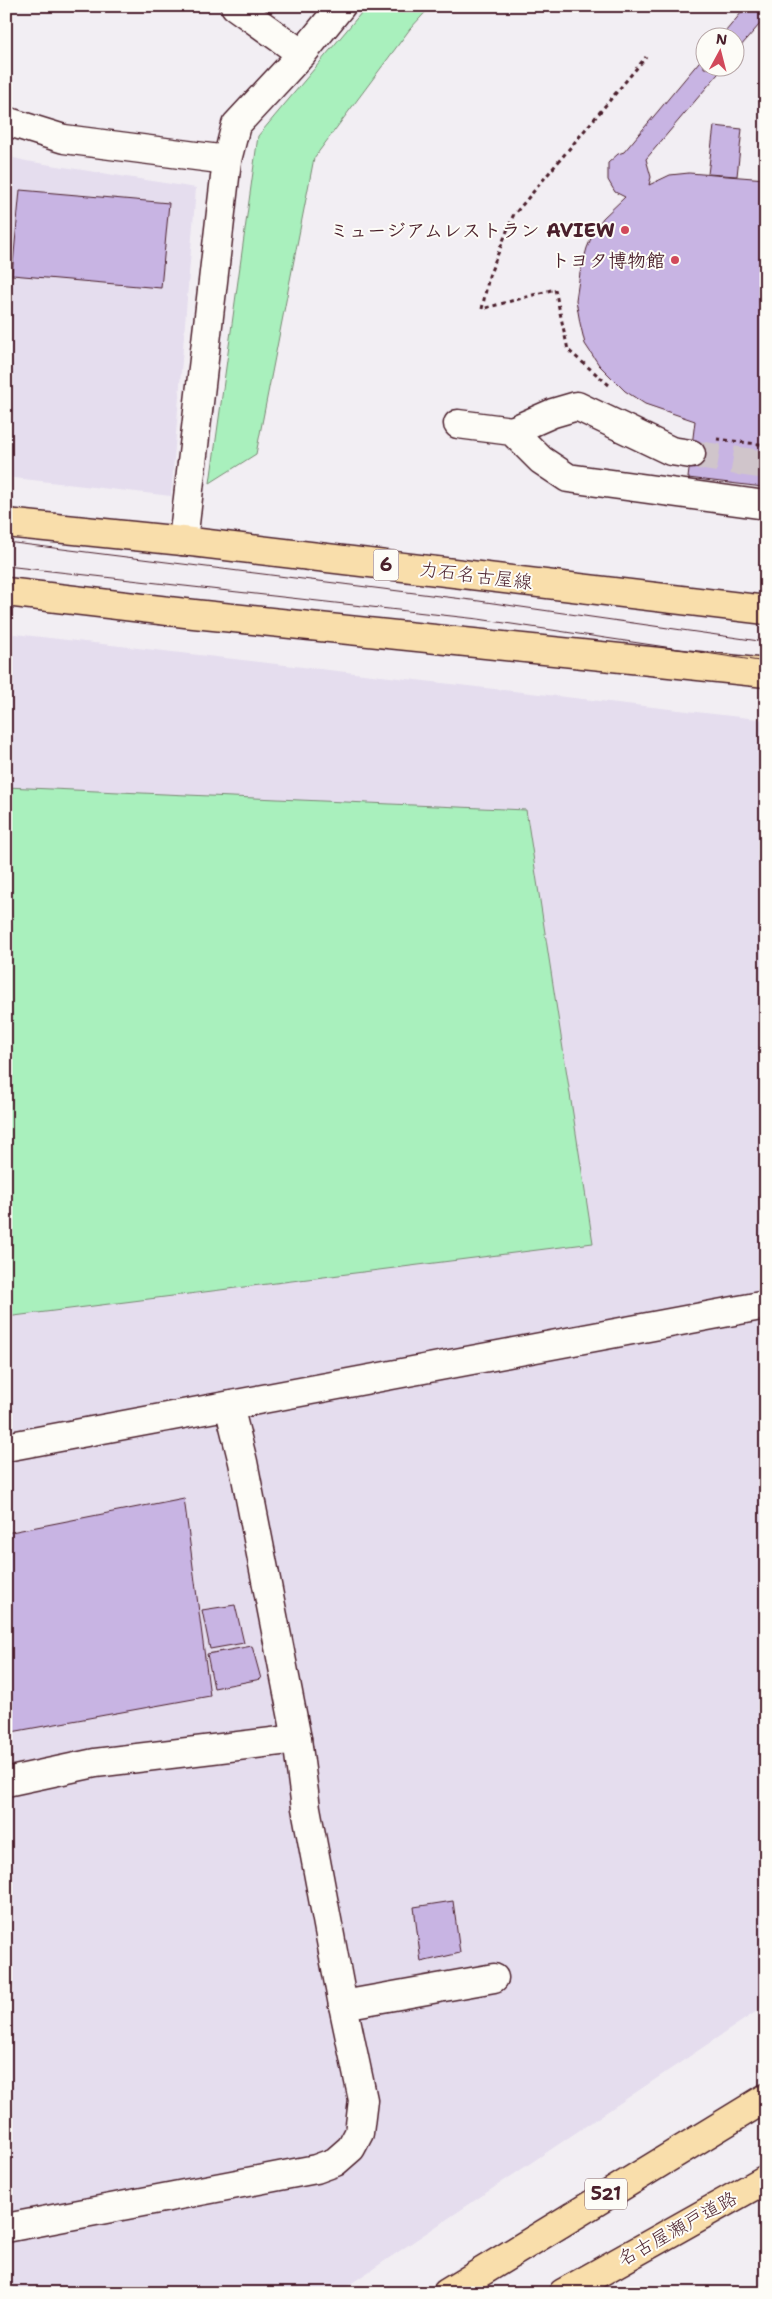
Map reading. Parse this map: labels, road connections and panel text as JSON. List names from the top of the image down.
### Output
{
  "streets": {
    "main road": [
      "6",
      "力石名古屋線",
      "521",
      "名古屋瀬戸道路"
    ]
  },
  "places": ["ミュージアムレストラン AVIEW", "トヨタ博物館"],
  "north": "top"
}
